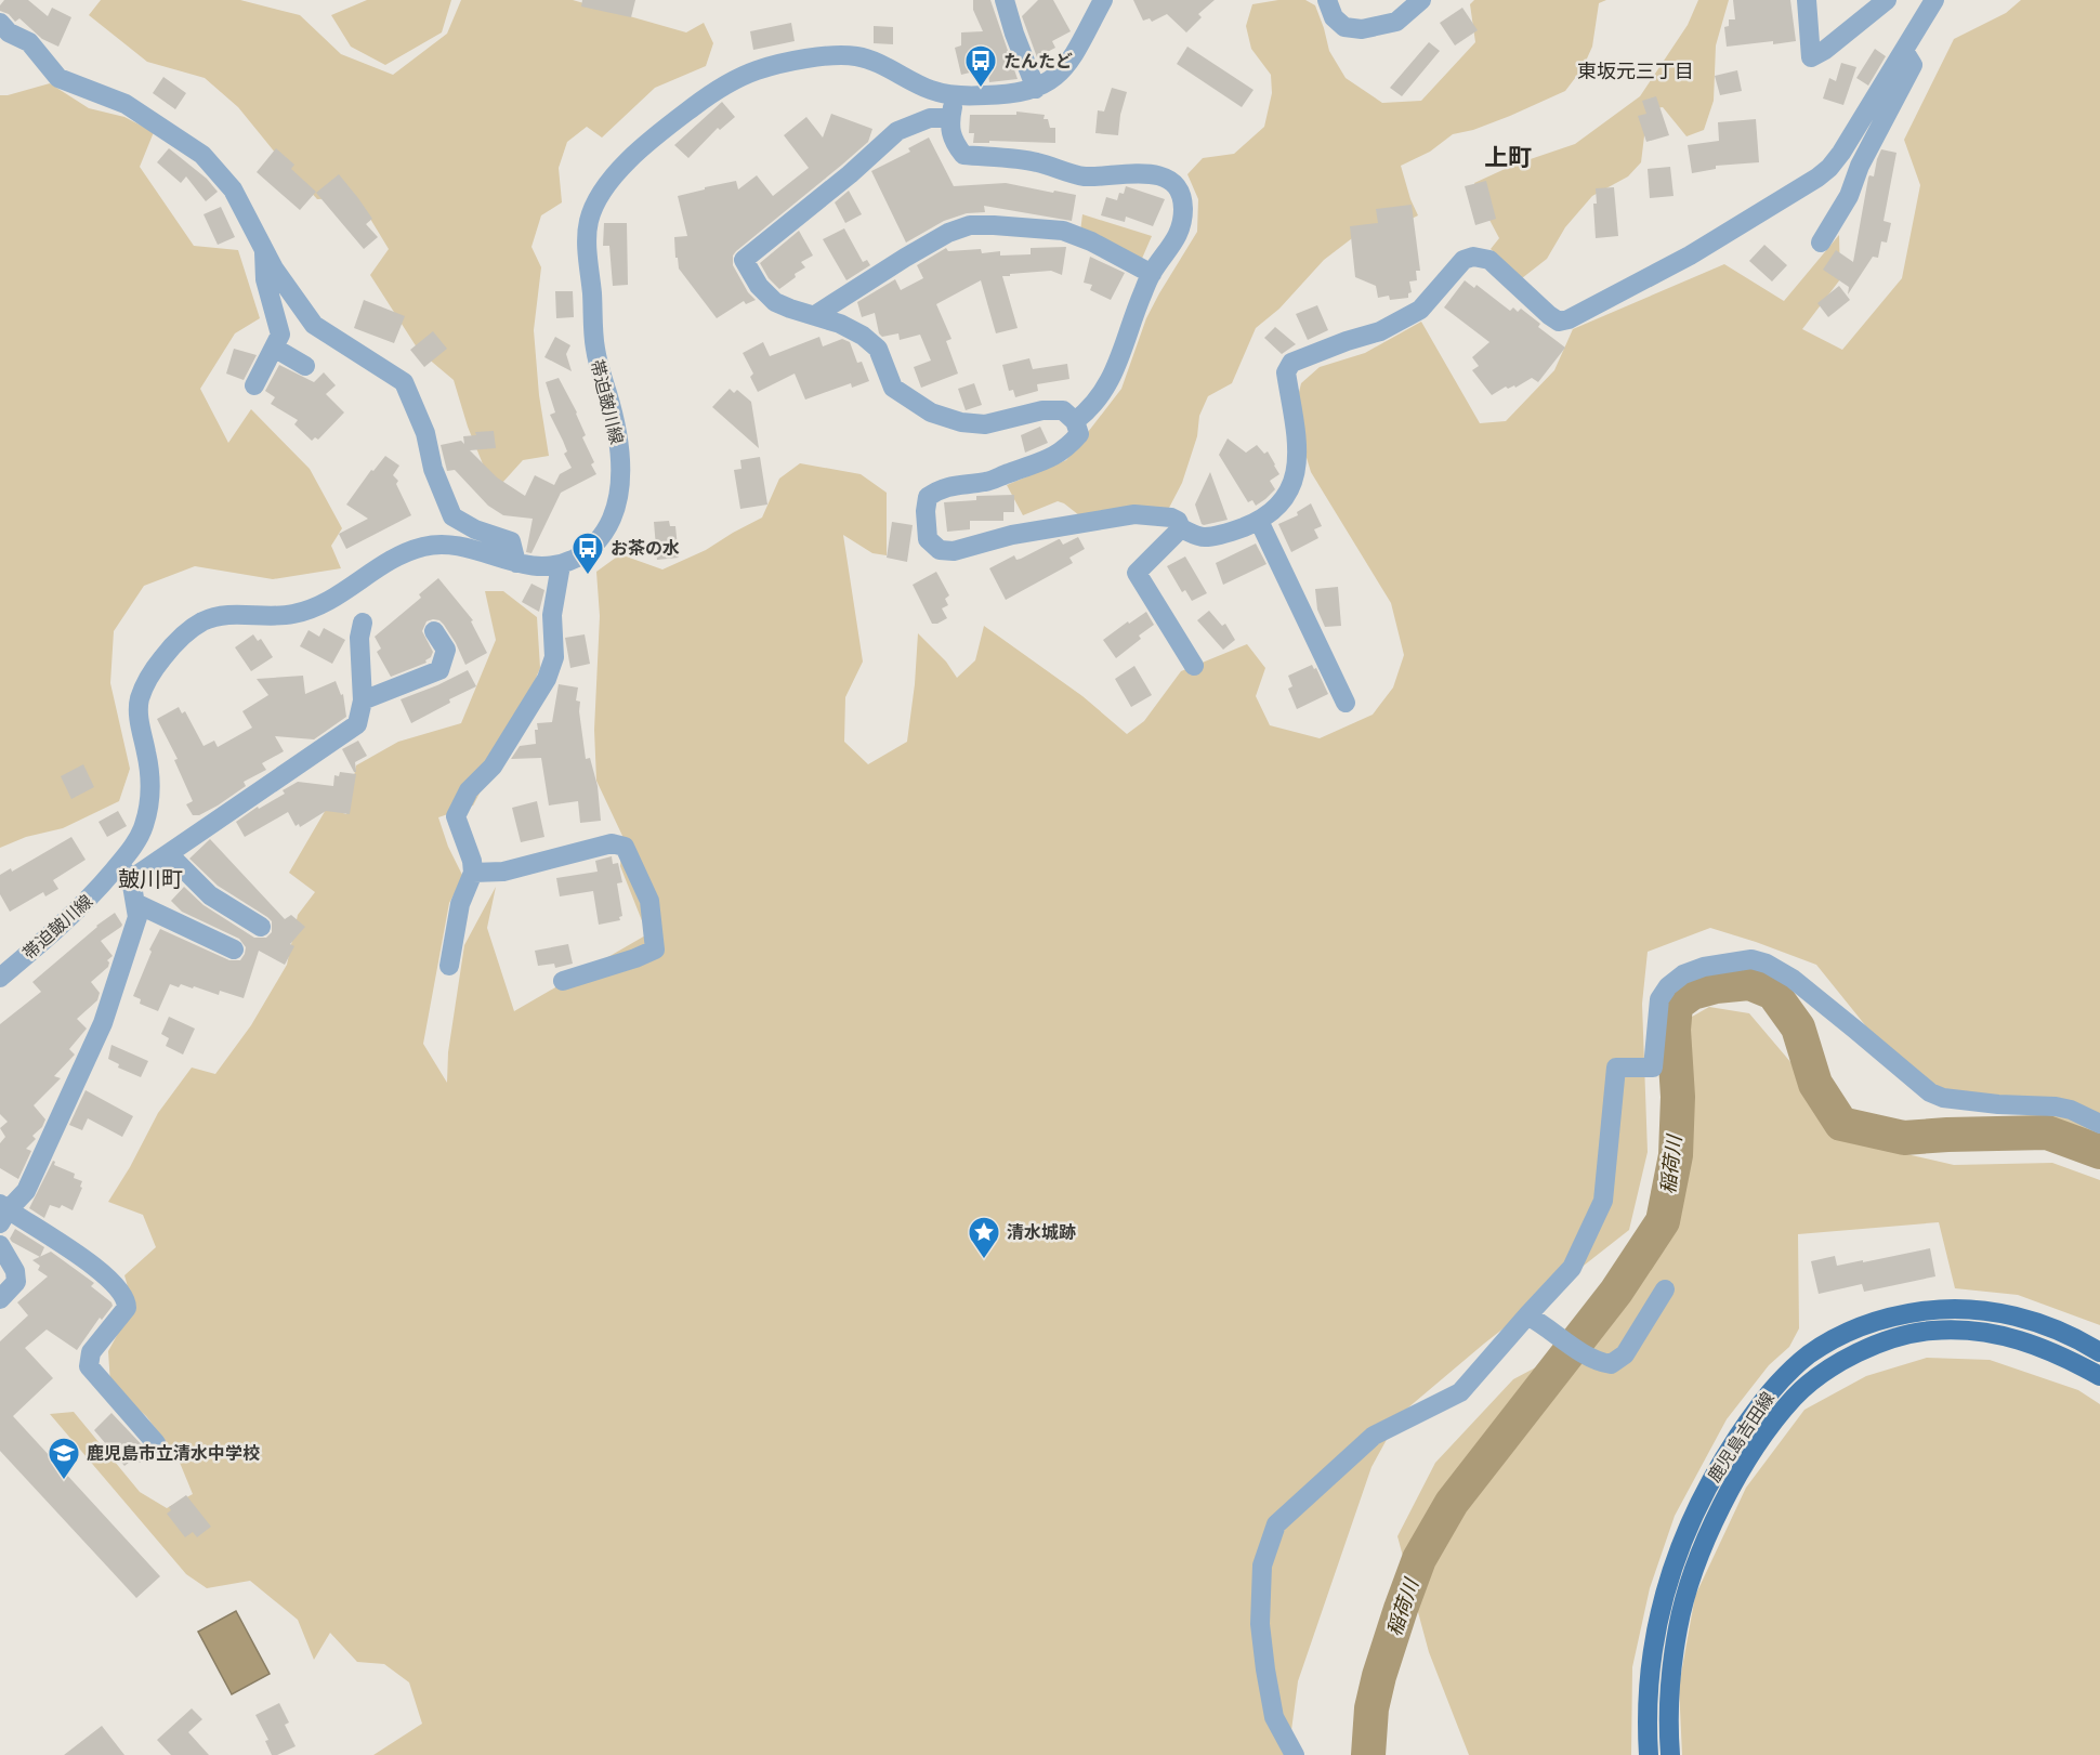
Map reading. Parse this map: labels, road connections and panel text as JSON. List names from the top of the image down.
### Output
{
  "streets": {
    "main road": ["鹿児島吉田線"],
    "street": ["帯迫皷川線"]
  },
  "districts": ["東坂元三丁目", "上町", "皷川町"],
  "water": ["稲荷川"],
  "places": {
    "bus stop": ["たんたど", "お茶の水"],
    "place": ["清水城跡"],
    "school or university": ["鹿児島市立清水中学校"]
  }
}
